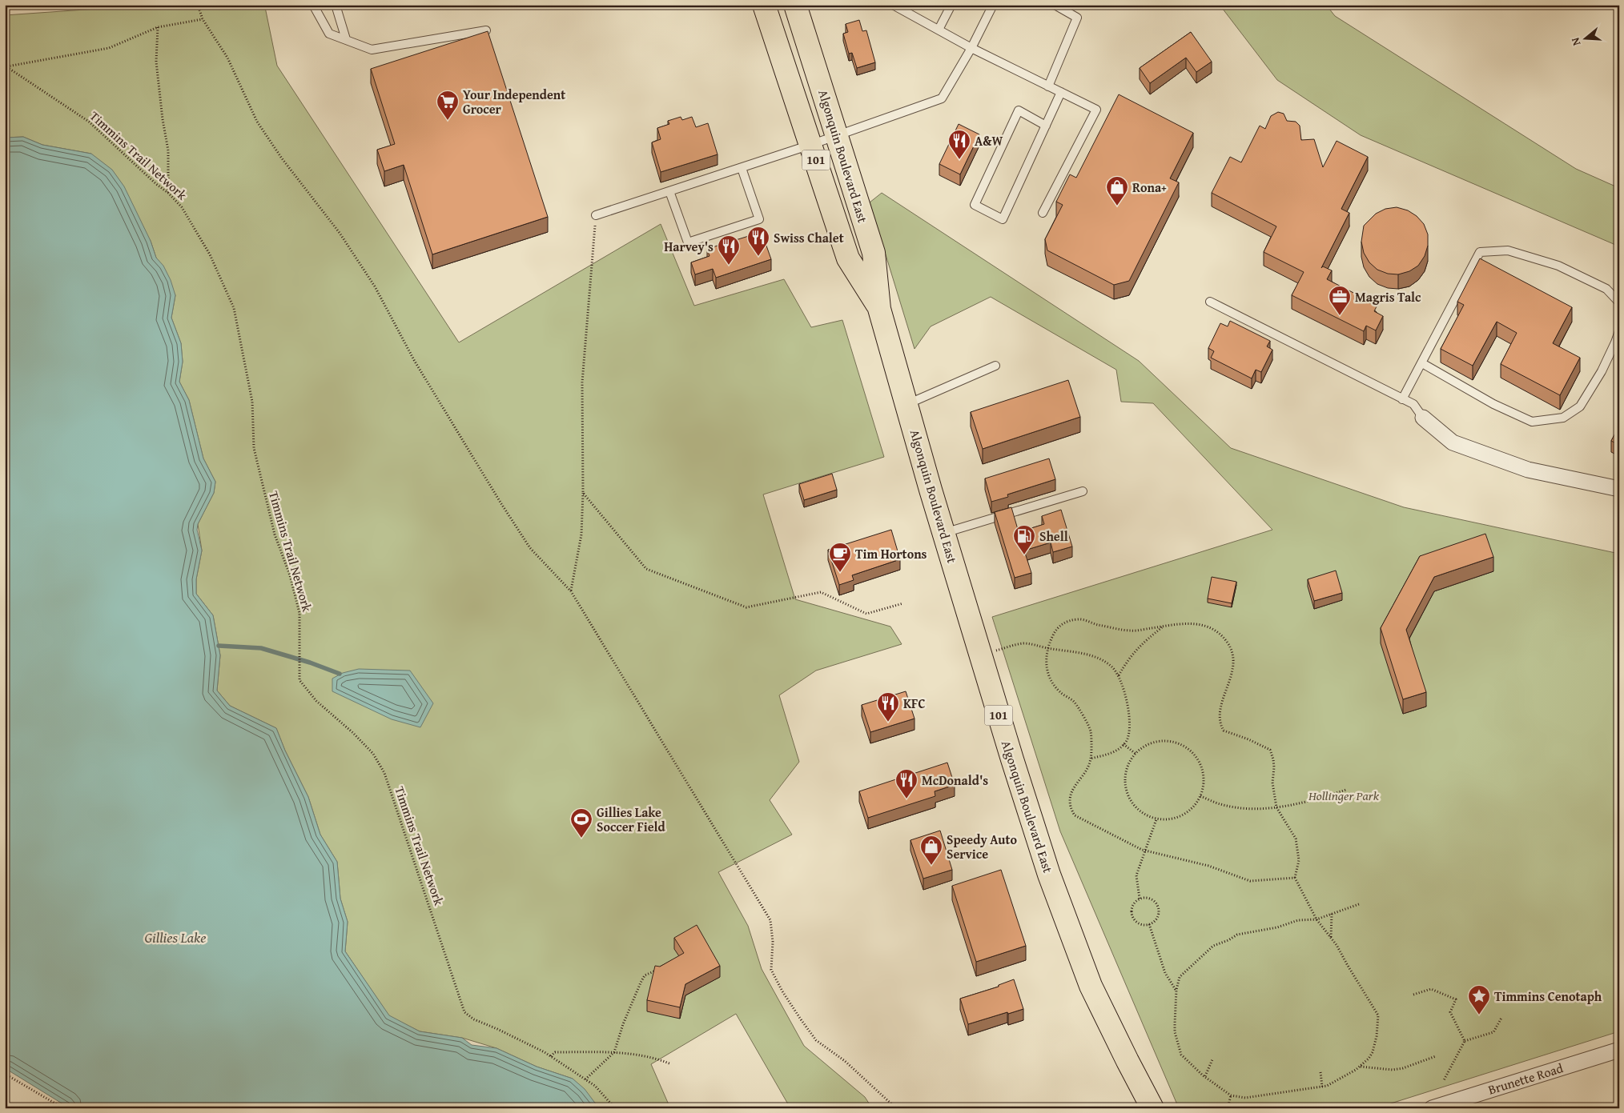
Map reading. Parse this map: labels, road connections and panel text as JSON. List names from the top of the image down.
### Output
{
  "streets": {
    "main road": ["Algonquin Boulevard East", "101"],
    "street": ["Brunette Road"],
    "path": ["Timmins Trail Network"]
  },
  "water": ["Gillies Lake"],
  "parks": ["Hollinger Park"],
  "places": {
    "supermarket": ["Your Independent Grocer"],
    "restaurant": [
      "A&W",
      "Swiss Chalet",
      "Harvey's",
      "KFC",
      "McDonald's"
    ],
    "shop": ["Rona+", "Speedy Auto Service"],
    "office": ["Magris Talc"],
    "fuel station": ["Shell"],
    "cafe": ["Tim Hortons"],
    "sports": ["Gillies Lake Soccer Field"],
    "place": ["Timmins Cenotaph"]
  },
  "north": "left"
}
